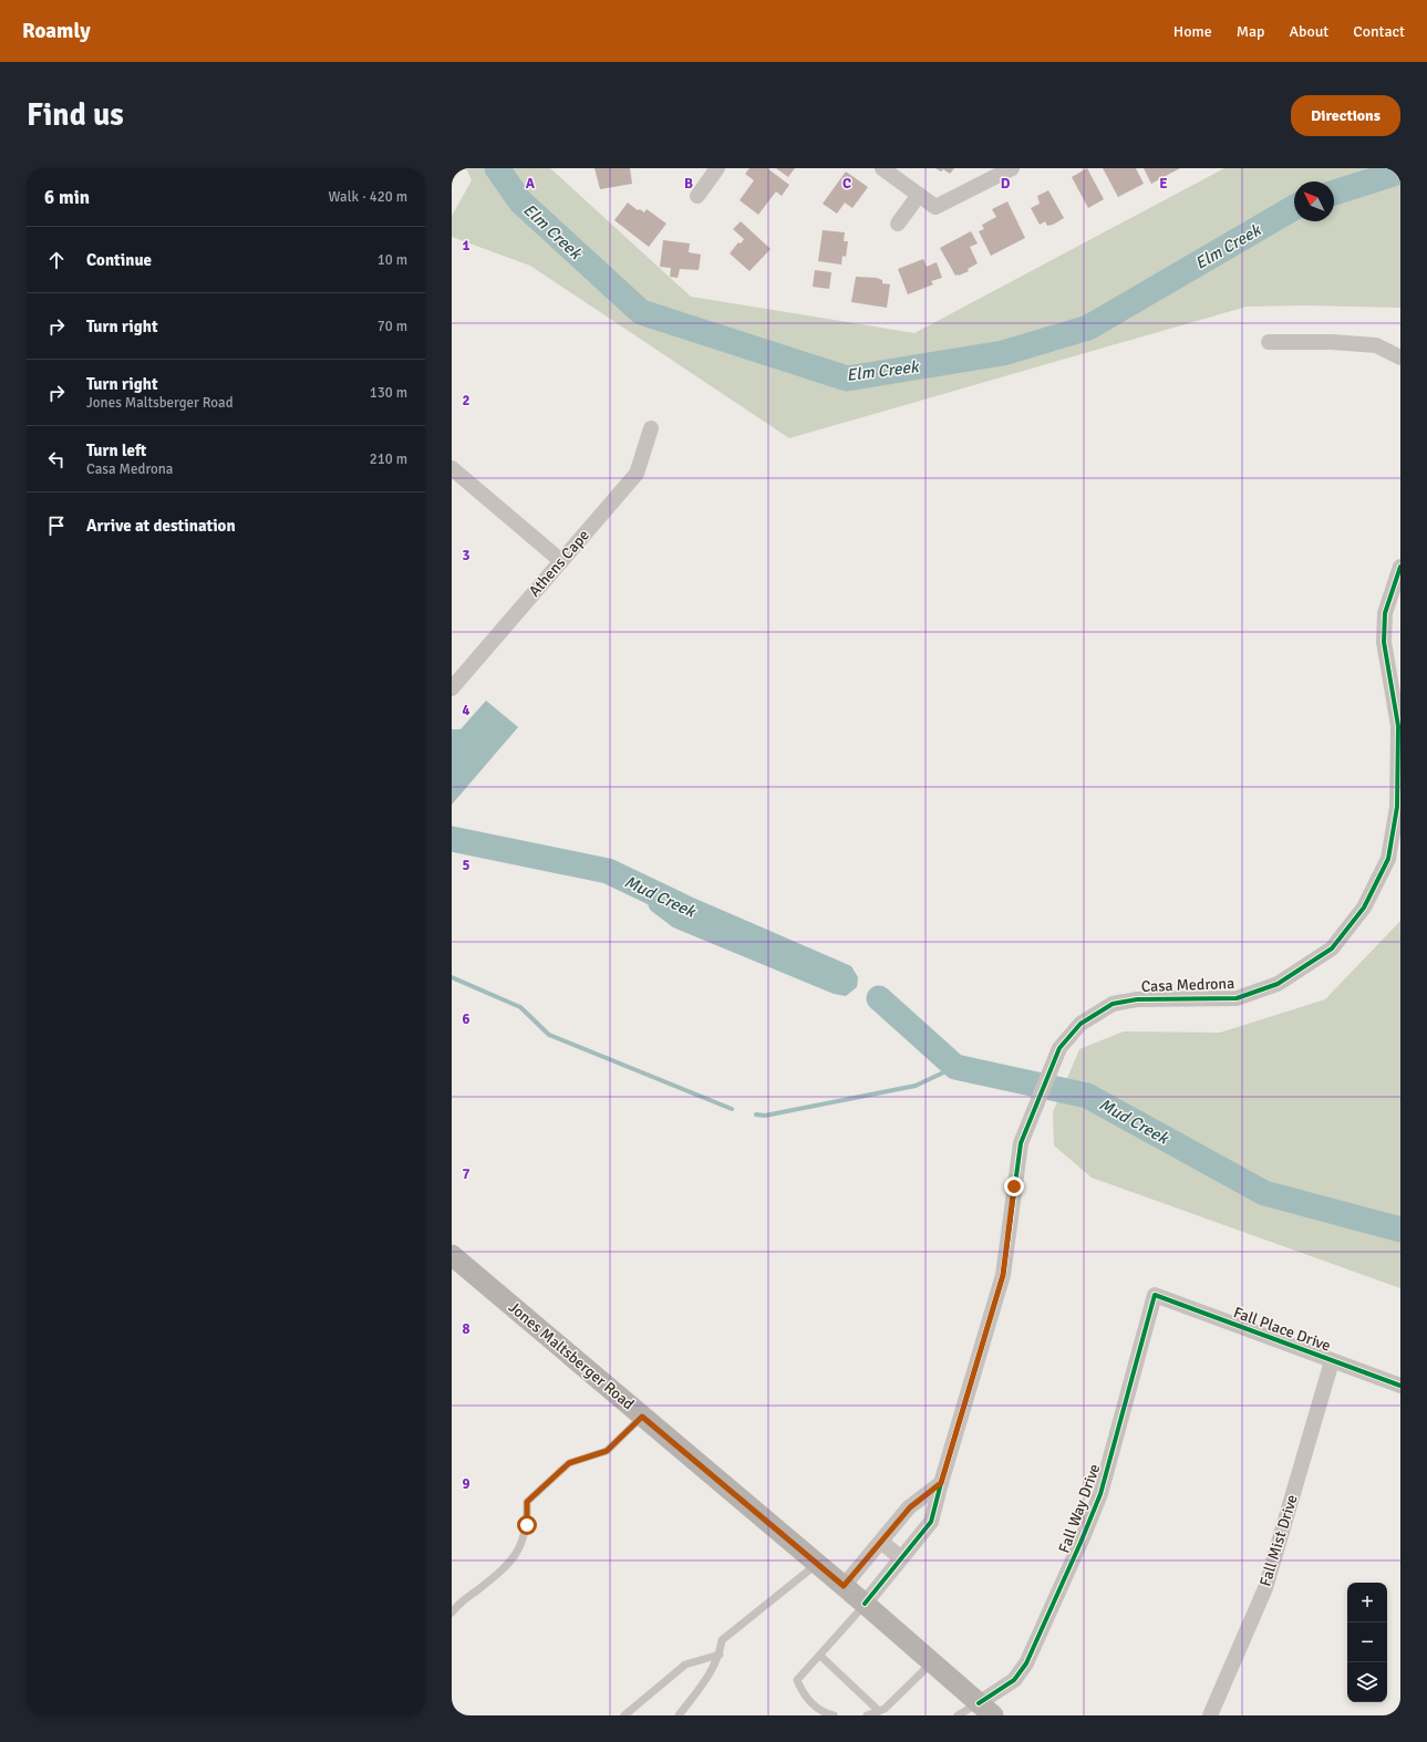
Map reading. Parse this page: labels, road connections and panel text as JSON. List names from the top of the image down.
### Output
{
  "streets": {
    "main road": ["Jones Maltsberger Road"],
    "street": [
      "Athens Cape",
      "Casa Medrona",
      "Fall Place Drive",
      "Fall Way Drive",
      "Fall Mist Drive"
    ]
  },
  "crossings": [
    ["Casa Medrona", "Jones Maltsberger Road"],
    ["Fall Place Drive", "Fall Way Drive"],
    ["Fall Place Drive", "Fall Mist Drive"],
    ["Jones Maltsberger Road", "Fall Way Drive"]
  ],
  "water": ["Elm Creek", "Mud Creek"],
  "north": "top left",
  "page": {
    "header": "Roamly",
    "nav": [
      "Home",
      "Map",
      "About",
      "Contact"
    ],
    "buttons": "Directions",
    "title": "Find us",
    "heading": ["6 min", "Walk · 420 m"],
    "list": [
      ["Continue", "10 m"],
      ["Turn right", "70 m"],
      ["Turn right", "Jones Maltsberger Road", "130 m"],
      ["Turn left", "Casa Medrona", "210 m"],
      "Arrive at destination"
    ],
    "map_buttons": ["+", "−"]
  },
  "grid": {
    "columns": [
      "A",
      "B",
      "C",
      "D",
      "E"
    ],
    "rows": [
      "1",
      "2",
      "3",
      "4",
      "5",
      "6",
      "7",
      "8",
      "9"
    ]
  }
}
